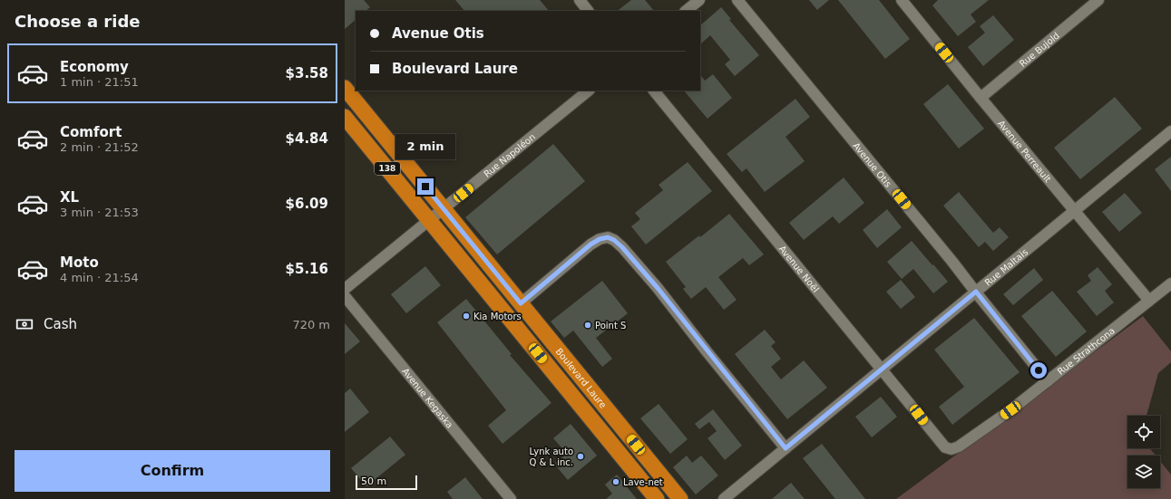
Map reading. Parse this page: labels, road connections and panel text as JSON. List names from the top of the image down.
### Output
{
  "streets": {
    "highway": ["138", "Boulevard Laure"],
    "street": [
      "Rue Bujold",
      "Avenue Perreault",
      "Rue Napoléon",
      "Avenue Otis",
      "Rue Maltais",
      "Avenue Noël",
      "Rue Strathcona",
      "Avenue Kegaska"
    ]
  },
  "crossings": [
    ["Rue Bujold", "Avenue Perreault"],
    ["Avenue Perreault", "Rue Maltais"],
    ["Avenue Perreault", "Rue Strathcona"],
    ["Rue Napoléon", "Boulevard Laure"],
    ["Avenue Otis", "Rue Maltais"],
    ["Avenue Otis", "Rue Strathcona"],
    ["Rue Maltais", "Avenue Noël"],
    ["Avenue Noël", "Rue Strathcona"]
  ],
  "places": [
    "Kia Motors",
    "Point S",
    "Lynk auto Q & L inc.",
    "Lave-net"
  ],
  "scale_bar": "50 m",
  "page": {
    "heading": "Choose a ride",
    "banner": ["Avenue Otis", "Boulevard Laure"],
    "list": [
      {
        "name": "Economy",
        "note": "1 min · 21:51",
        "value": "$3.58"
      },
      {
        "name": "Comfort",
        "note": "2 min · 21:52",
        "value": "$4.84"
      },
      {
        "name": "XL",
        "note": "3 min · 21:53",
        "value": "$6.09"
      },
      {
        "name": "Moto",
        "note": "4 min · 21:54",
        "value": "$5.16"
      }
    ],
    "bubble": "2 min",
    "pay": ["Cash", "720 m"],
    "buttons": "Confirm",
    "scale": "50 m"
  }
}
